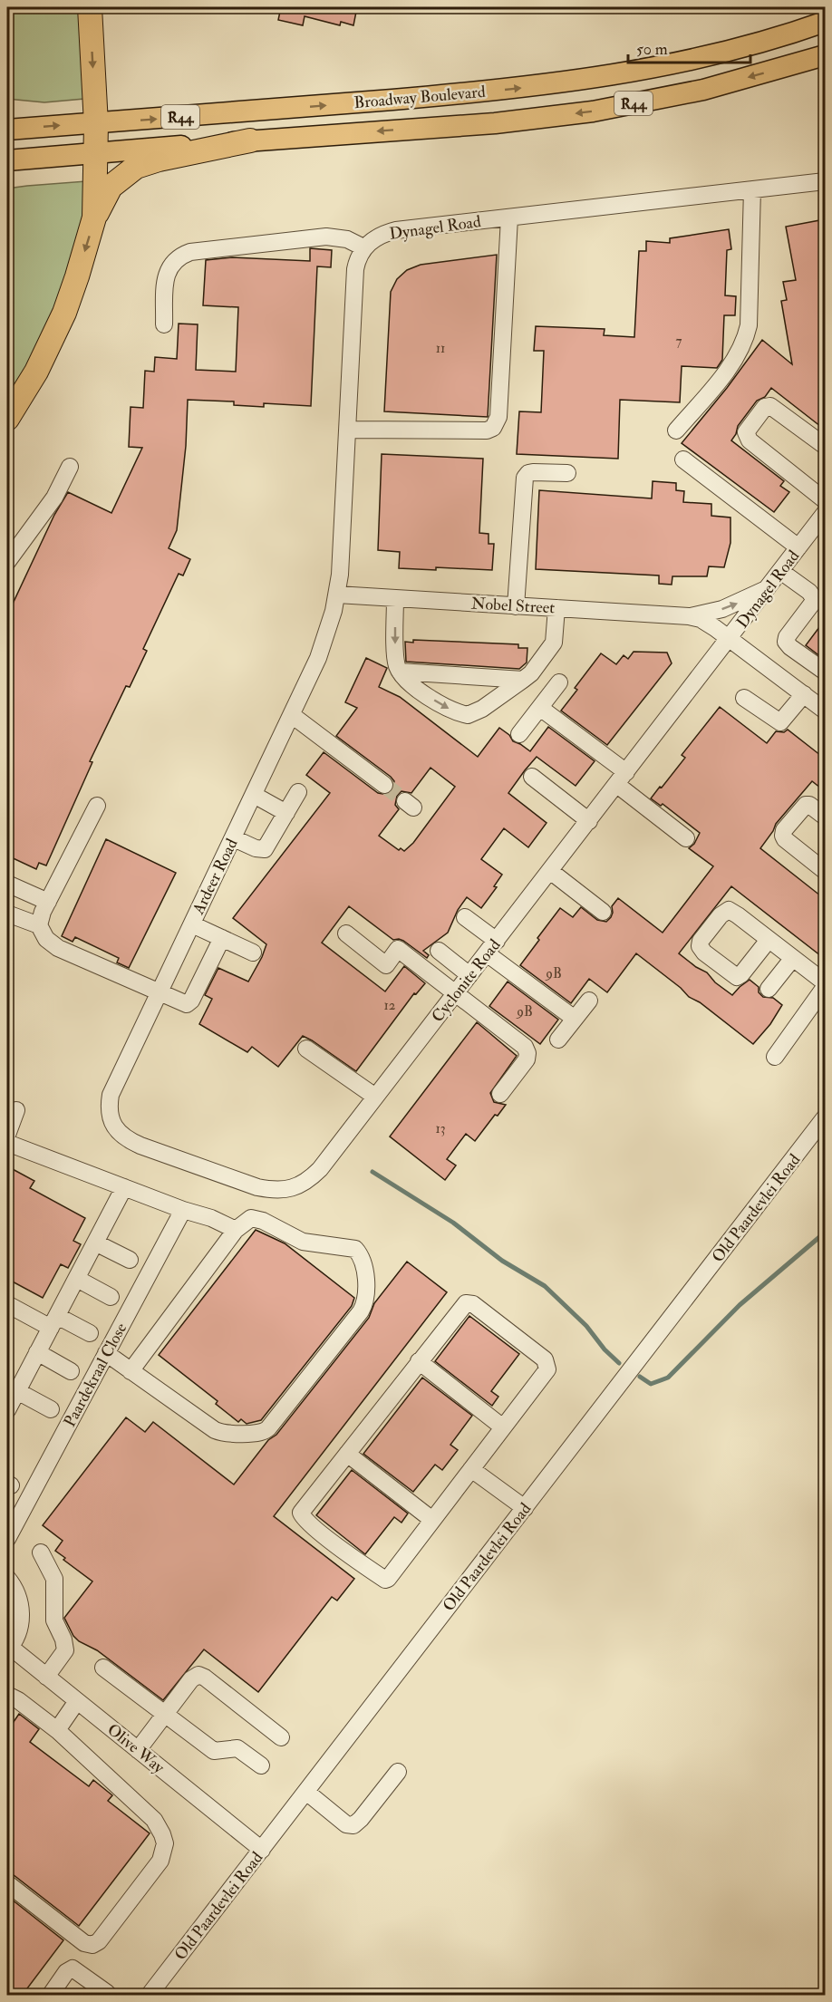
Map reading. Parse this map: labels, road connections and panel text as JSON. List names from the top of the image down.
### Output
{
  "streets": {
    "main road": ["Broadway Boulevard", "R44"],
    "street": [
      "Dynagel Road",
      "Nobel Street",
      "Ardeer Road",
      "Cyclonite Road",
      "Old Paardevlei Road",
      "Paardekraal Close",
      "Olive Way"
    ]
  },
  "crossings": [
    ["Dynagel Road", "Nobel Street"],
    ["Dynagel Road", "Cyclonite Road"],
    ["Nobel Street", "Ardeer Road"],
    ["Nobel Street", "Cyclonite Road"],
    ["Ardeer Road", "Cyclonite Road"],
    ["Old Paardevlei Road", "Olive Way"]
  ],
  "house_numbers": [
    "7",
    "11",
    "9B",
    "12",
    "9B",
    "13"
  ],
  "scale_bar": "50 m"
}
